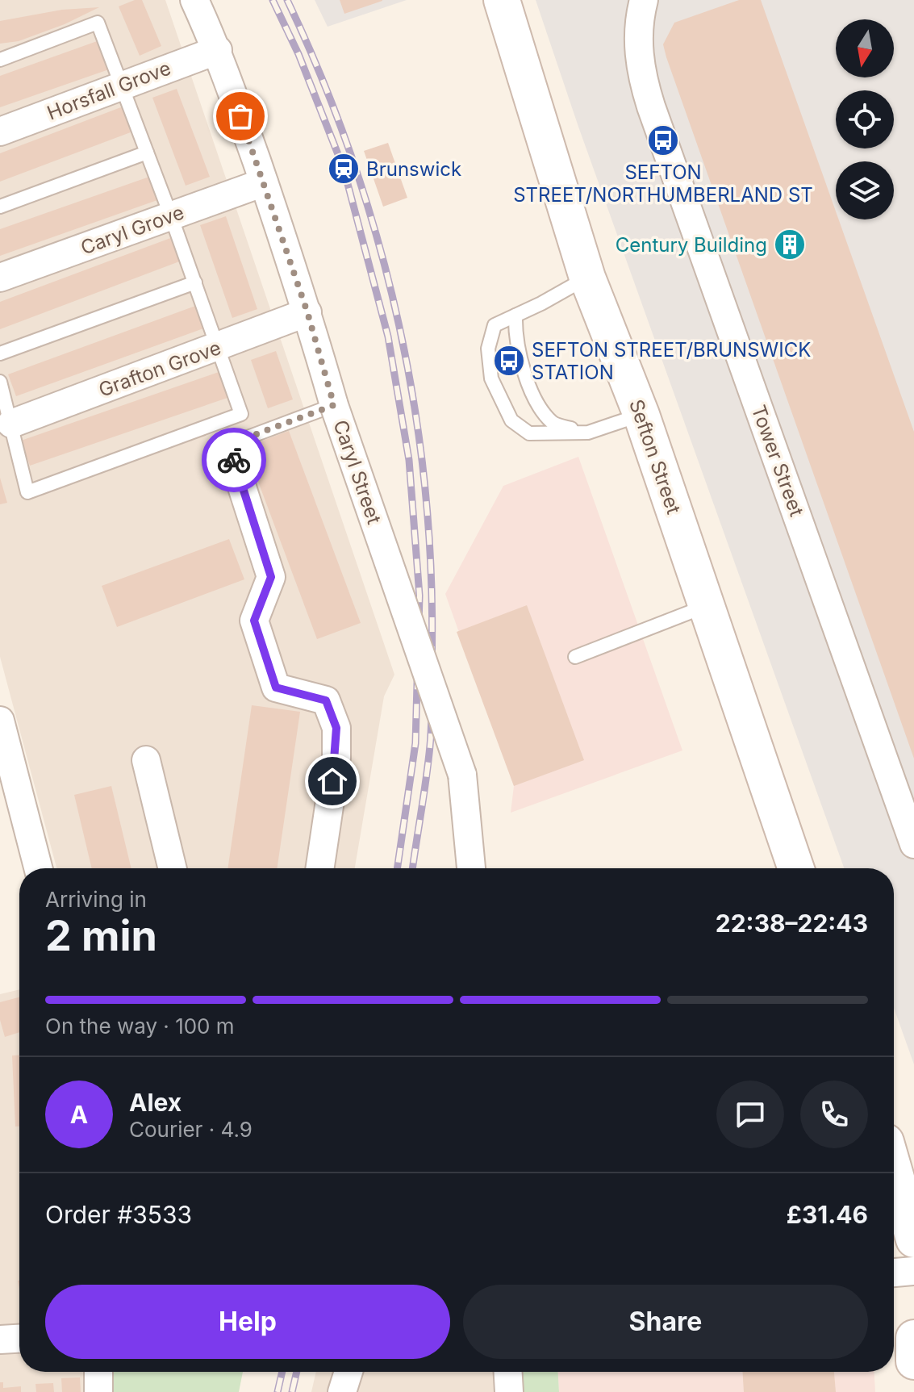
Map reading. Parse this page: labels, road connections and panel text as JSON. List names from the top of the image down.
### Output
{
  "streets": {
    "street": [
      "Horsfall Grove",
      "Caryl Grove",
      "Grafton Grove",
      "Sefton Street",
      "Tower Street",
      "Caryl Street"
    ]
  },
  "crossings": [
    ["Horsfall Grove", "Caryl Street"],
    ["Caryl Grove", "Caryl Street"],
    ["Grafton Grove", "Caryl Street"]
  ],
  "places": {
    "bus stop": ["SEFTON STREET/NORTHUMBERLAND ST", "SEFTON STREET/BRUNSWICK STATION"],
    "station": ["Brunswick"],
    "building": ["Century Building"]
  },
  "north": "bottom",
  "page": {
    "heading": ["2 min", "Arriving in", "22:38–22:43"],
    "panel": [
      "Alex",
      "Courier · 4.9",
      "Order #3533",
      "£31.46"
    ],
    "bar": "On the way · 100 m",
    "round": "A",
    "buttons": ["Help", "Share"]
  }
}
